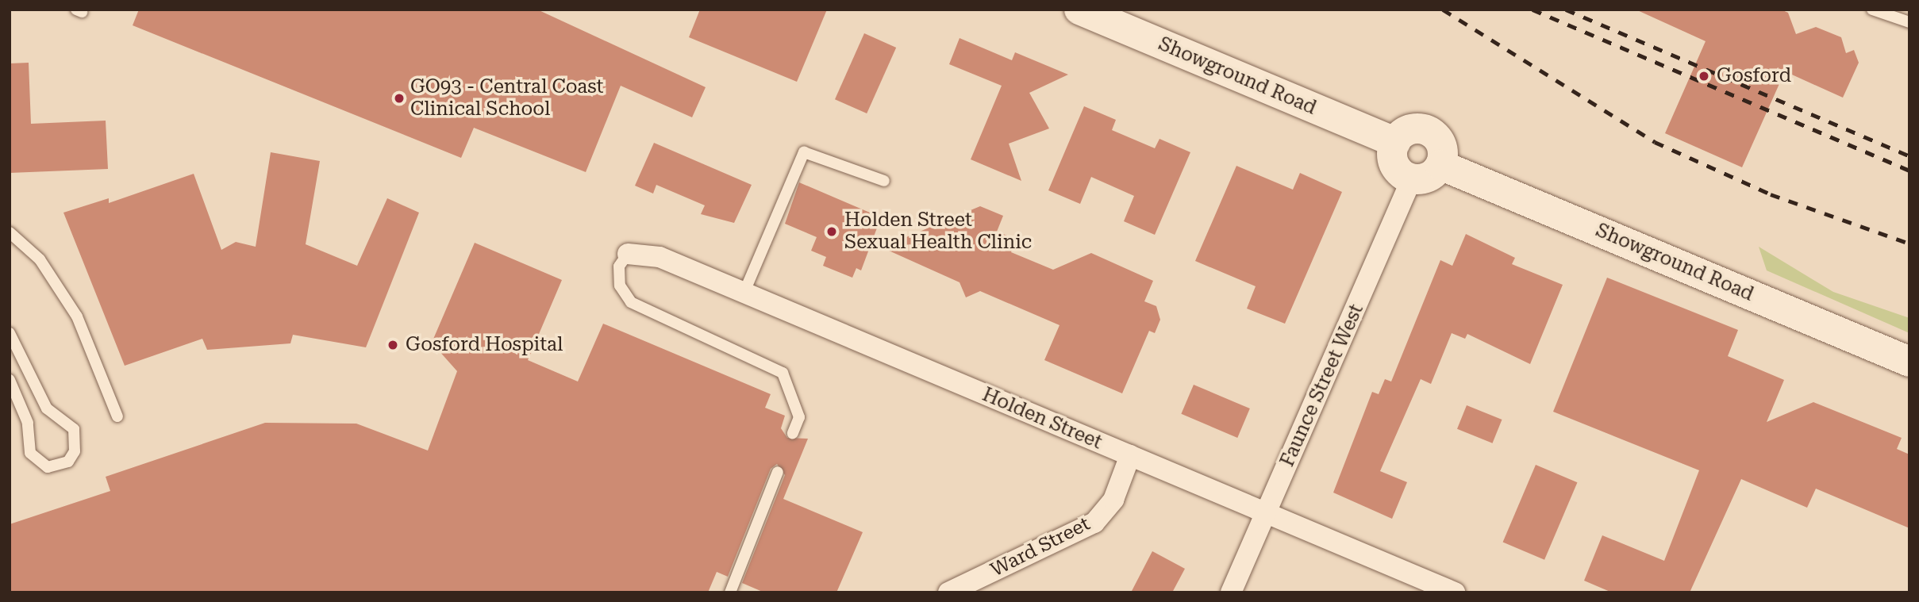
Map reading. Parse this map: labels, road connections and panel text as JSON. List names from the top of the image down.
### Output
{
  "streets": {
    "street": [
      "Showground Road",
      "Faunce Street West",
      "Holden Street",
      "Ward Street"
    ]
  },
  "crossings": [
    ["Showground Road", "Faunce Street West"],
    ["Faunce Street West", "Holden Street"],
    ["Holden Street", "Ward Street"]
  ],
  "places": [
    "Gosford",
    "GO93 - Central Coast Clinical School",
    "Holden Street Sexual Health Clinic",
    "Gosford Hospital"
  ]
}
